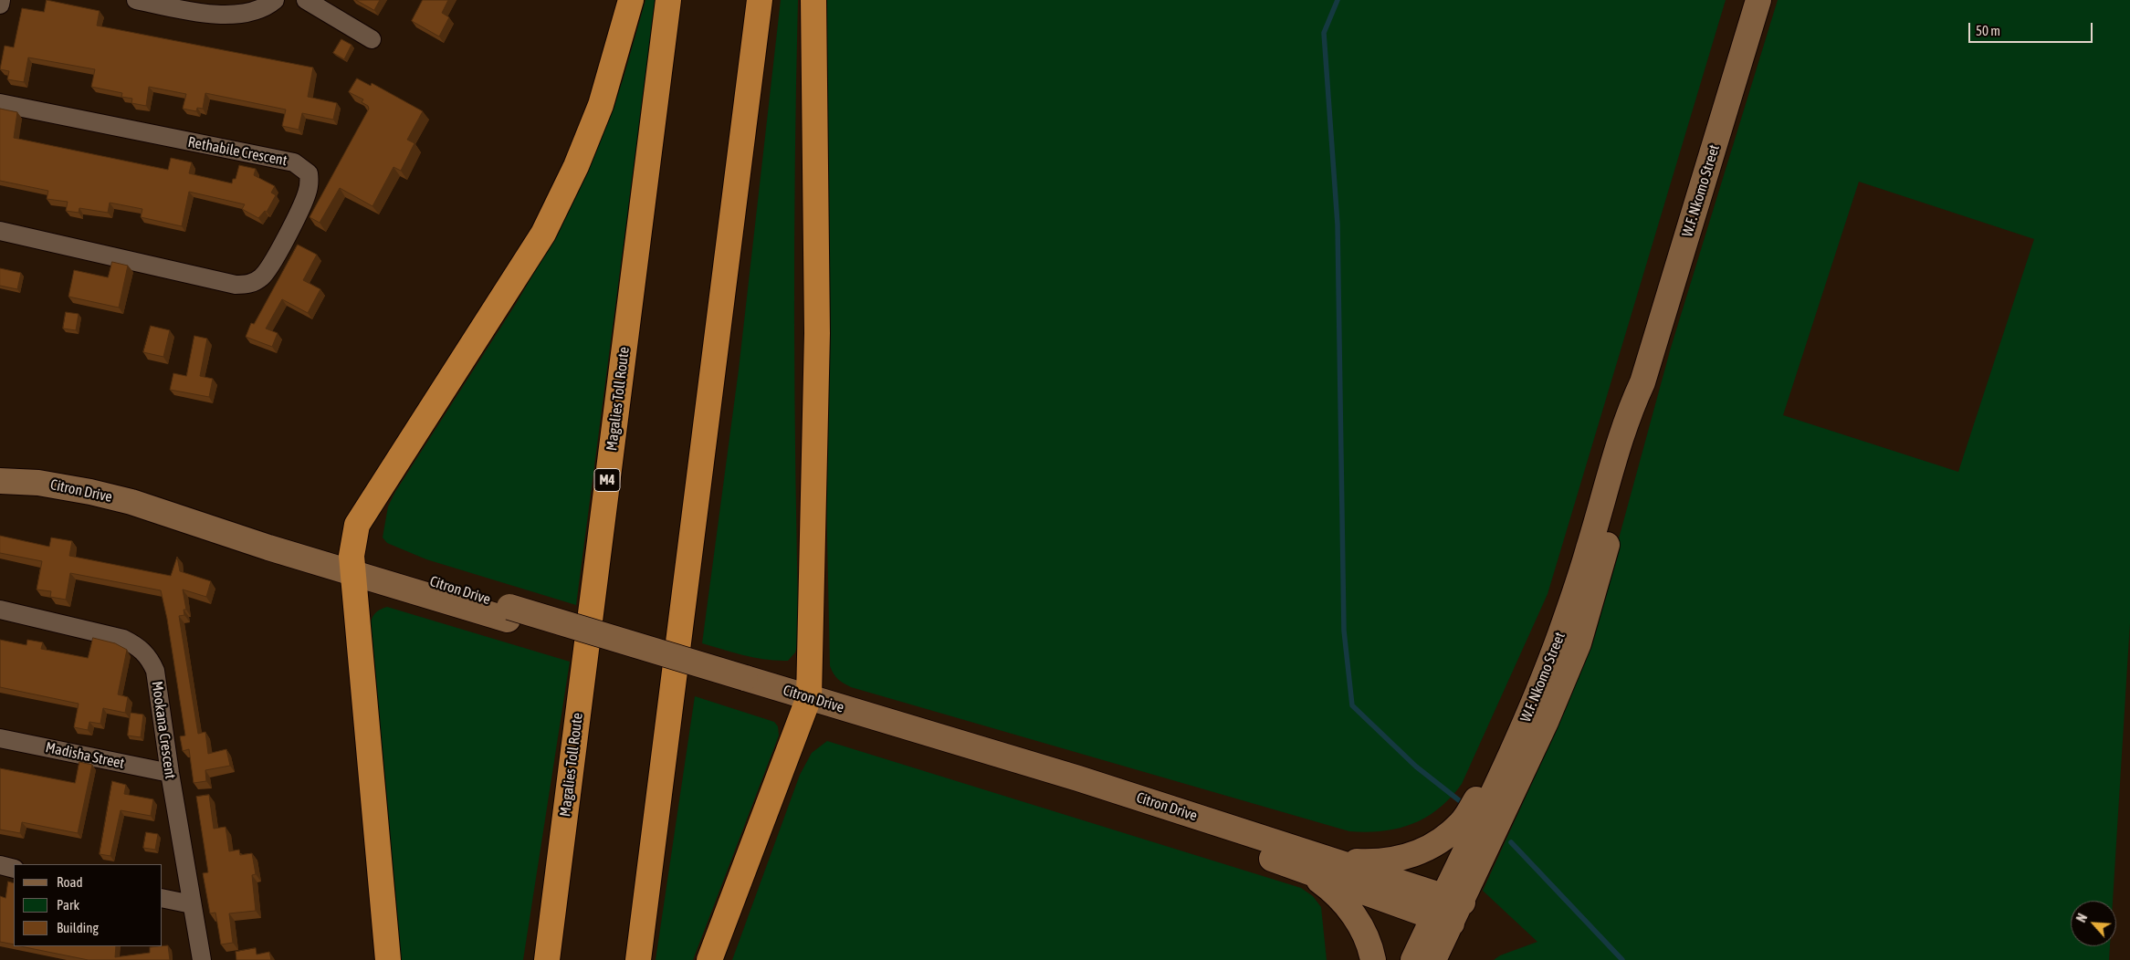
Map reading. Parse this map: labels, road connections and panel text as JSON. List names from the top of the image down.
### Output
{
  "streets": {
    "highway": ["Magalies Toll Route", "M4"],
    "main road": ["W.F. Nkomo Street", "Citron Drive"],
    "street": ["Rethabile Crescent", "Mookana Crescent", "Madisha Street"]
  },
  "crossings": [
    ["W.F. Nkomo Street", "Citron Drive"],
    ["Mookana Crescent", "Madisha Street"]
  ],
  "legend": ["Road", "Park", "Building"],
  "scale_bar": "50 m",
  "north": "top left"
}
